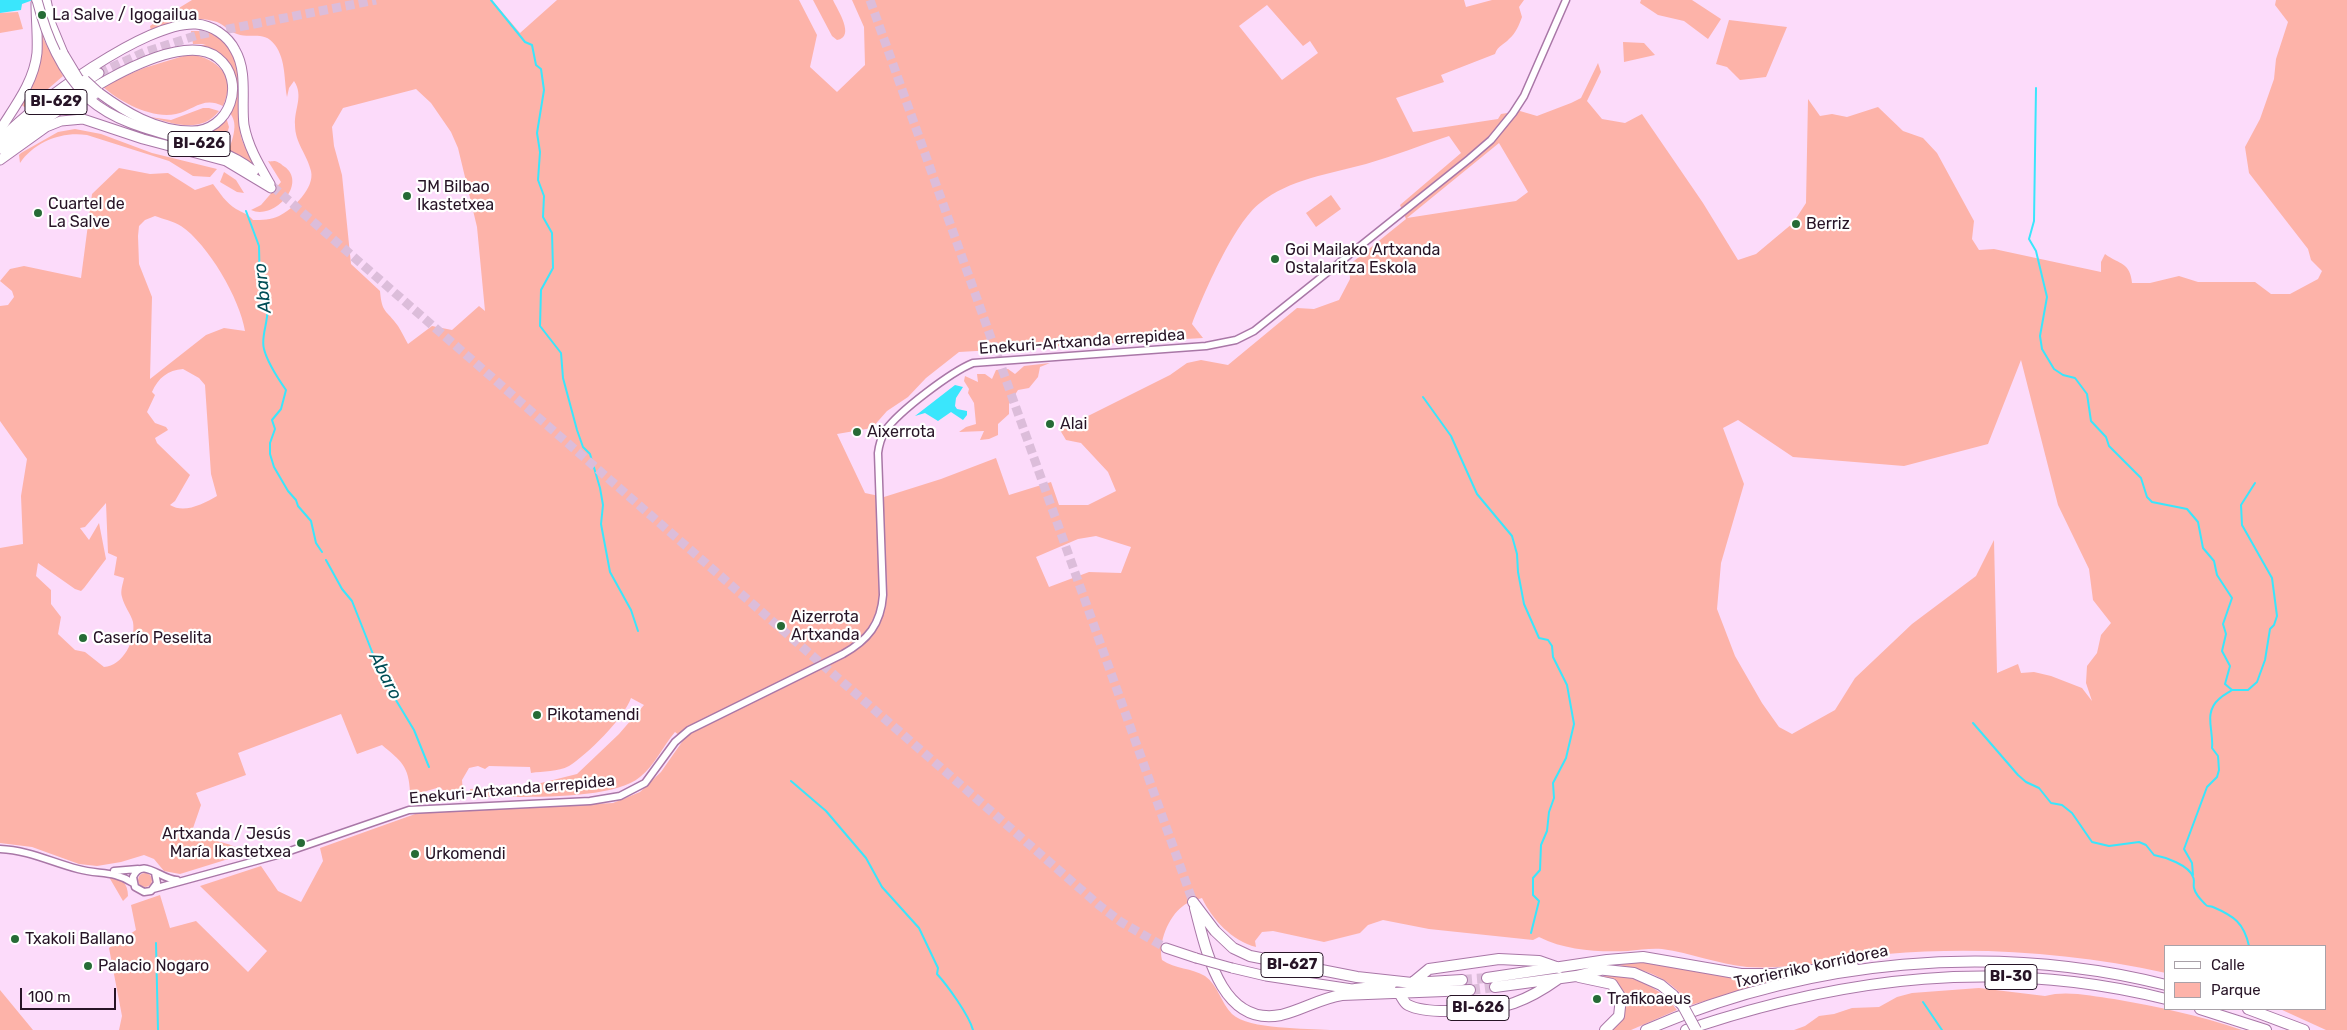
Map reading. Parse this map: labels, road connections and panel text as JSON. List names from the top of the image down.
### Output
{
  "streets": {
    "highway": [
      "BI-626",
      "BI-627",
      "Txorierriko korridorea",
      "BI-30"
    ],
    "main road": ["BI-629"],
    "street": ["Enekuri-Artxanda errepidea"]
  },
  "crossings": [
    ["BI-626", "BI-627"]
  ],
  "water": ["Abaro"],
  "places": [
    "La Salve / Igogailua",
    "JM Bilbao Ikastetxea",
    "Cuartel de La Salve",
    "Berriz",
    "Goi Mailako Artxanda Ostalaritza Eskola",
    "Alai",
    "Aixerrota",
    "Aizerrota Artxanda",
    "Caserío Peselita",
    "Pikotamendi",
    "Artxanda / Jesús María Ikastetxea",
    "Urkomendi",
    "Txakoli Ballano",
    "Palacio Nogaro",
    "Trafikoaeus"
  ],
  "legend": ["Calle", "Parque"],
  "scale_bar": "100 m"
}
